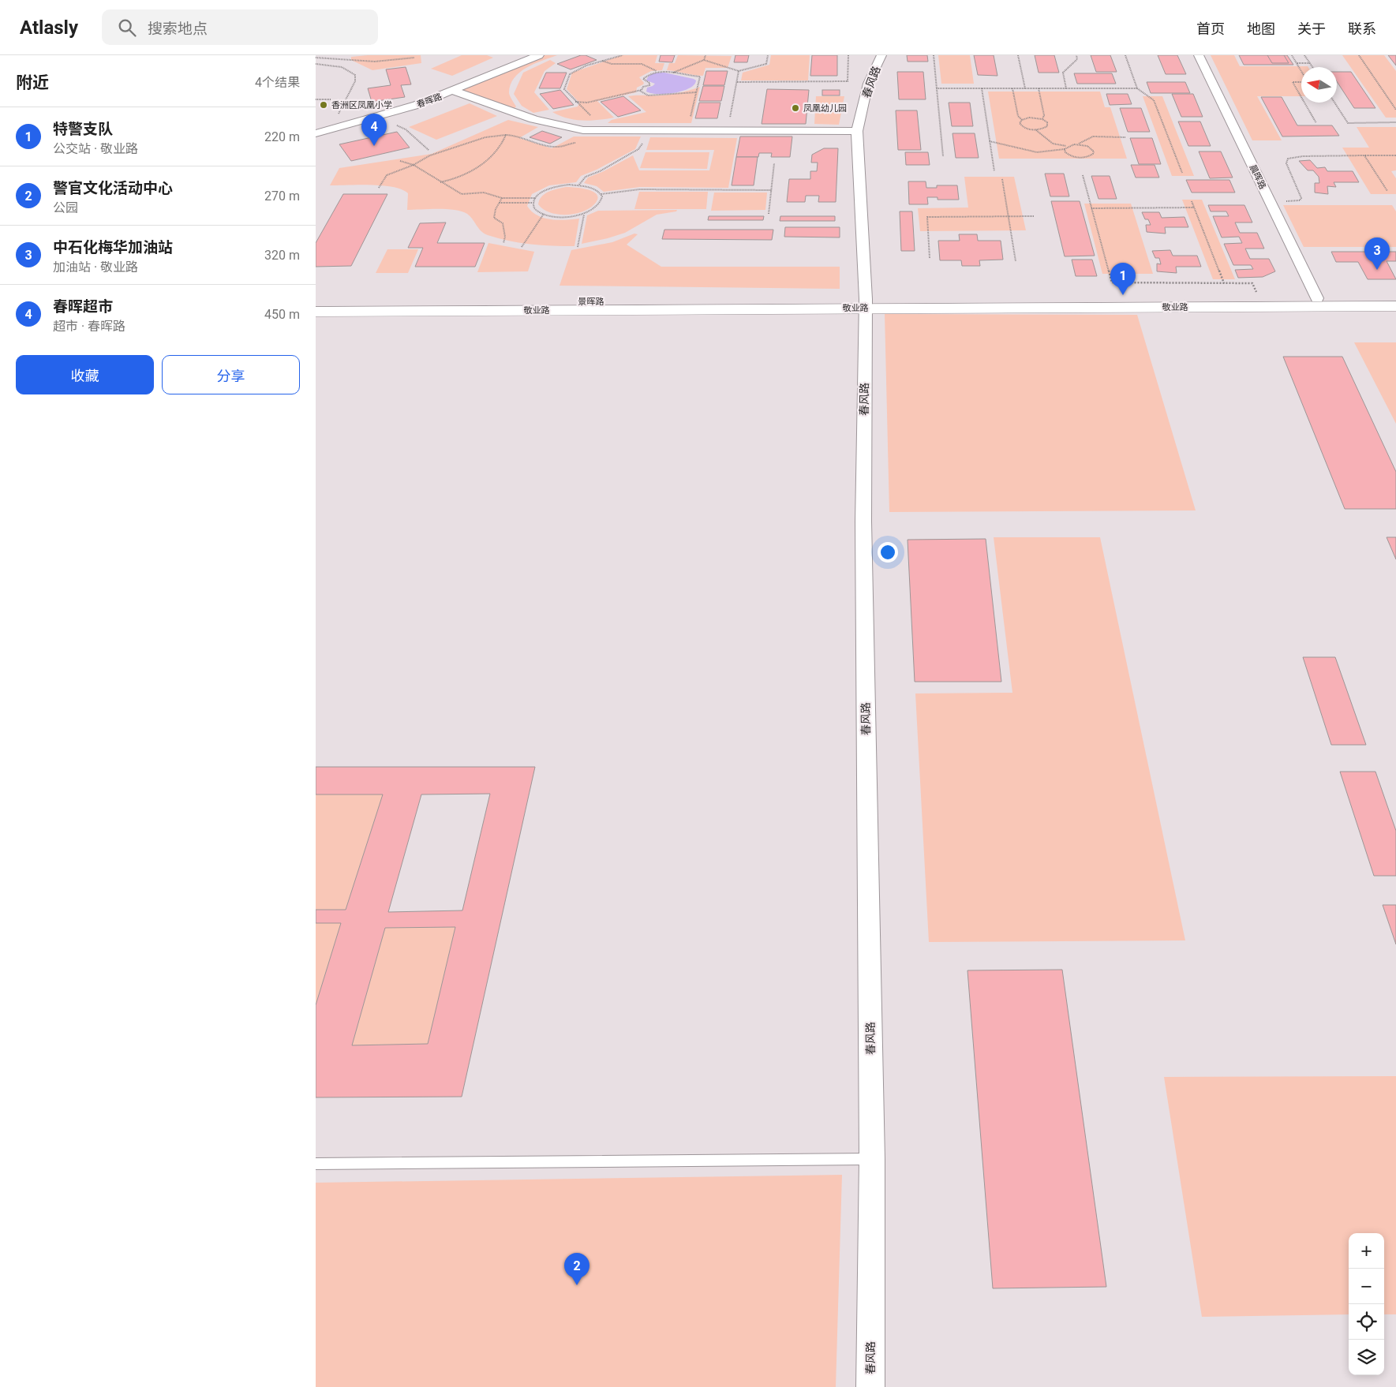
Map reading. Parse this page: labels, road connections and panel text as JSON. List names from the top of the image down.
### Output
{
  "streets": {
    "main road": ["景晖路", "敬业路"],
    "street": ["春风路", "春晖路", "晨晖路"]
  },
  "crossings": [
    ["春风路", "景晖路"],
    ["春风路", "敬业路"],
    ["晨晖路", "敬业路"],
    ["景晖路", "敬业路"]
  ],
  "places": ["香洲区凤凰小学", "凤凰幼儿园"],
  "north": "left",
  "page": {
    "header": "Atlasly",
    "search": "搜索地点",
    "nav": [
      "首页",
      "地图",
      "关于",
      "联系"
    ],
    "heading": ["附近", "4个结果"],
    "list": [
      {
        "mark": "1",
        "name": "特警支队",
        "note": "公交站 · 敬业路",
        "value": "220 m"
      },
      {
        "mark": "2",
        "name": "警官文化活动中心",
        "note": "公园",
        "value": "270 m"
      },
      {
        "mark": "3",
        "name": "中石化梅华加油站",
        "note": "加油站 · 敬业路",
        "value": "320 m"
      },
      {
        "mark": "4",
        "name": "春晖超市",
        "note": "超市 · 春晖路",
        "value": "450 m"
      }
    ],
    "pins": [
      "4",
      "3",
      "1",
      "2"
    ],
    "buttons": ["收藏", "分享"],
    "map_buttons": ["+", "−"]
  }
}
